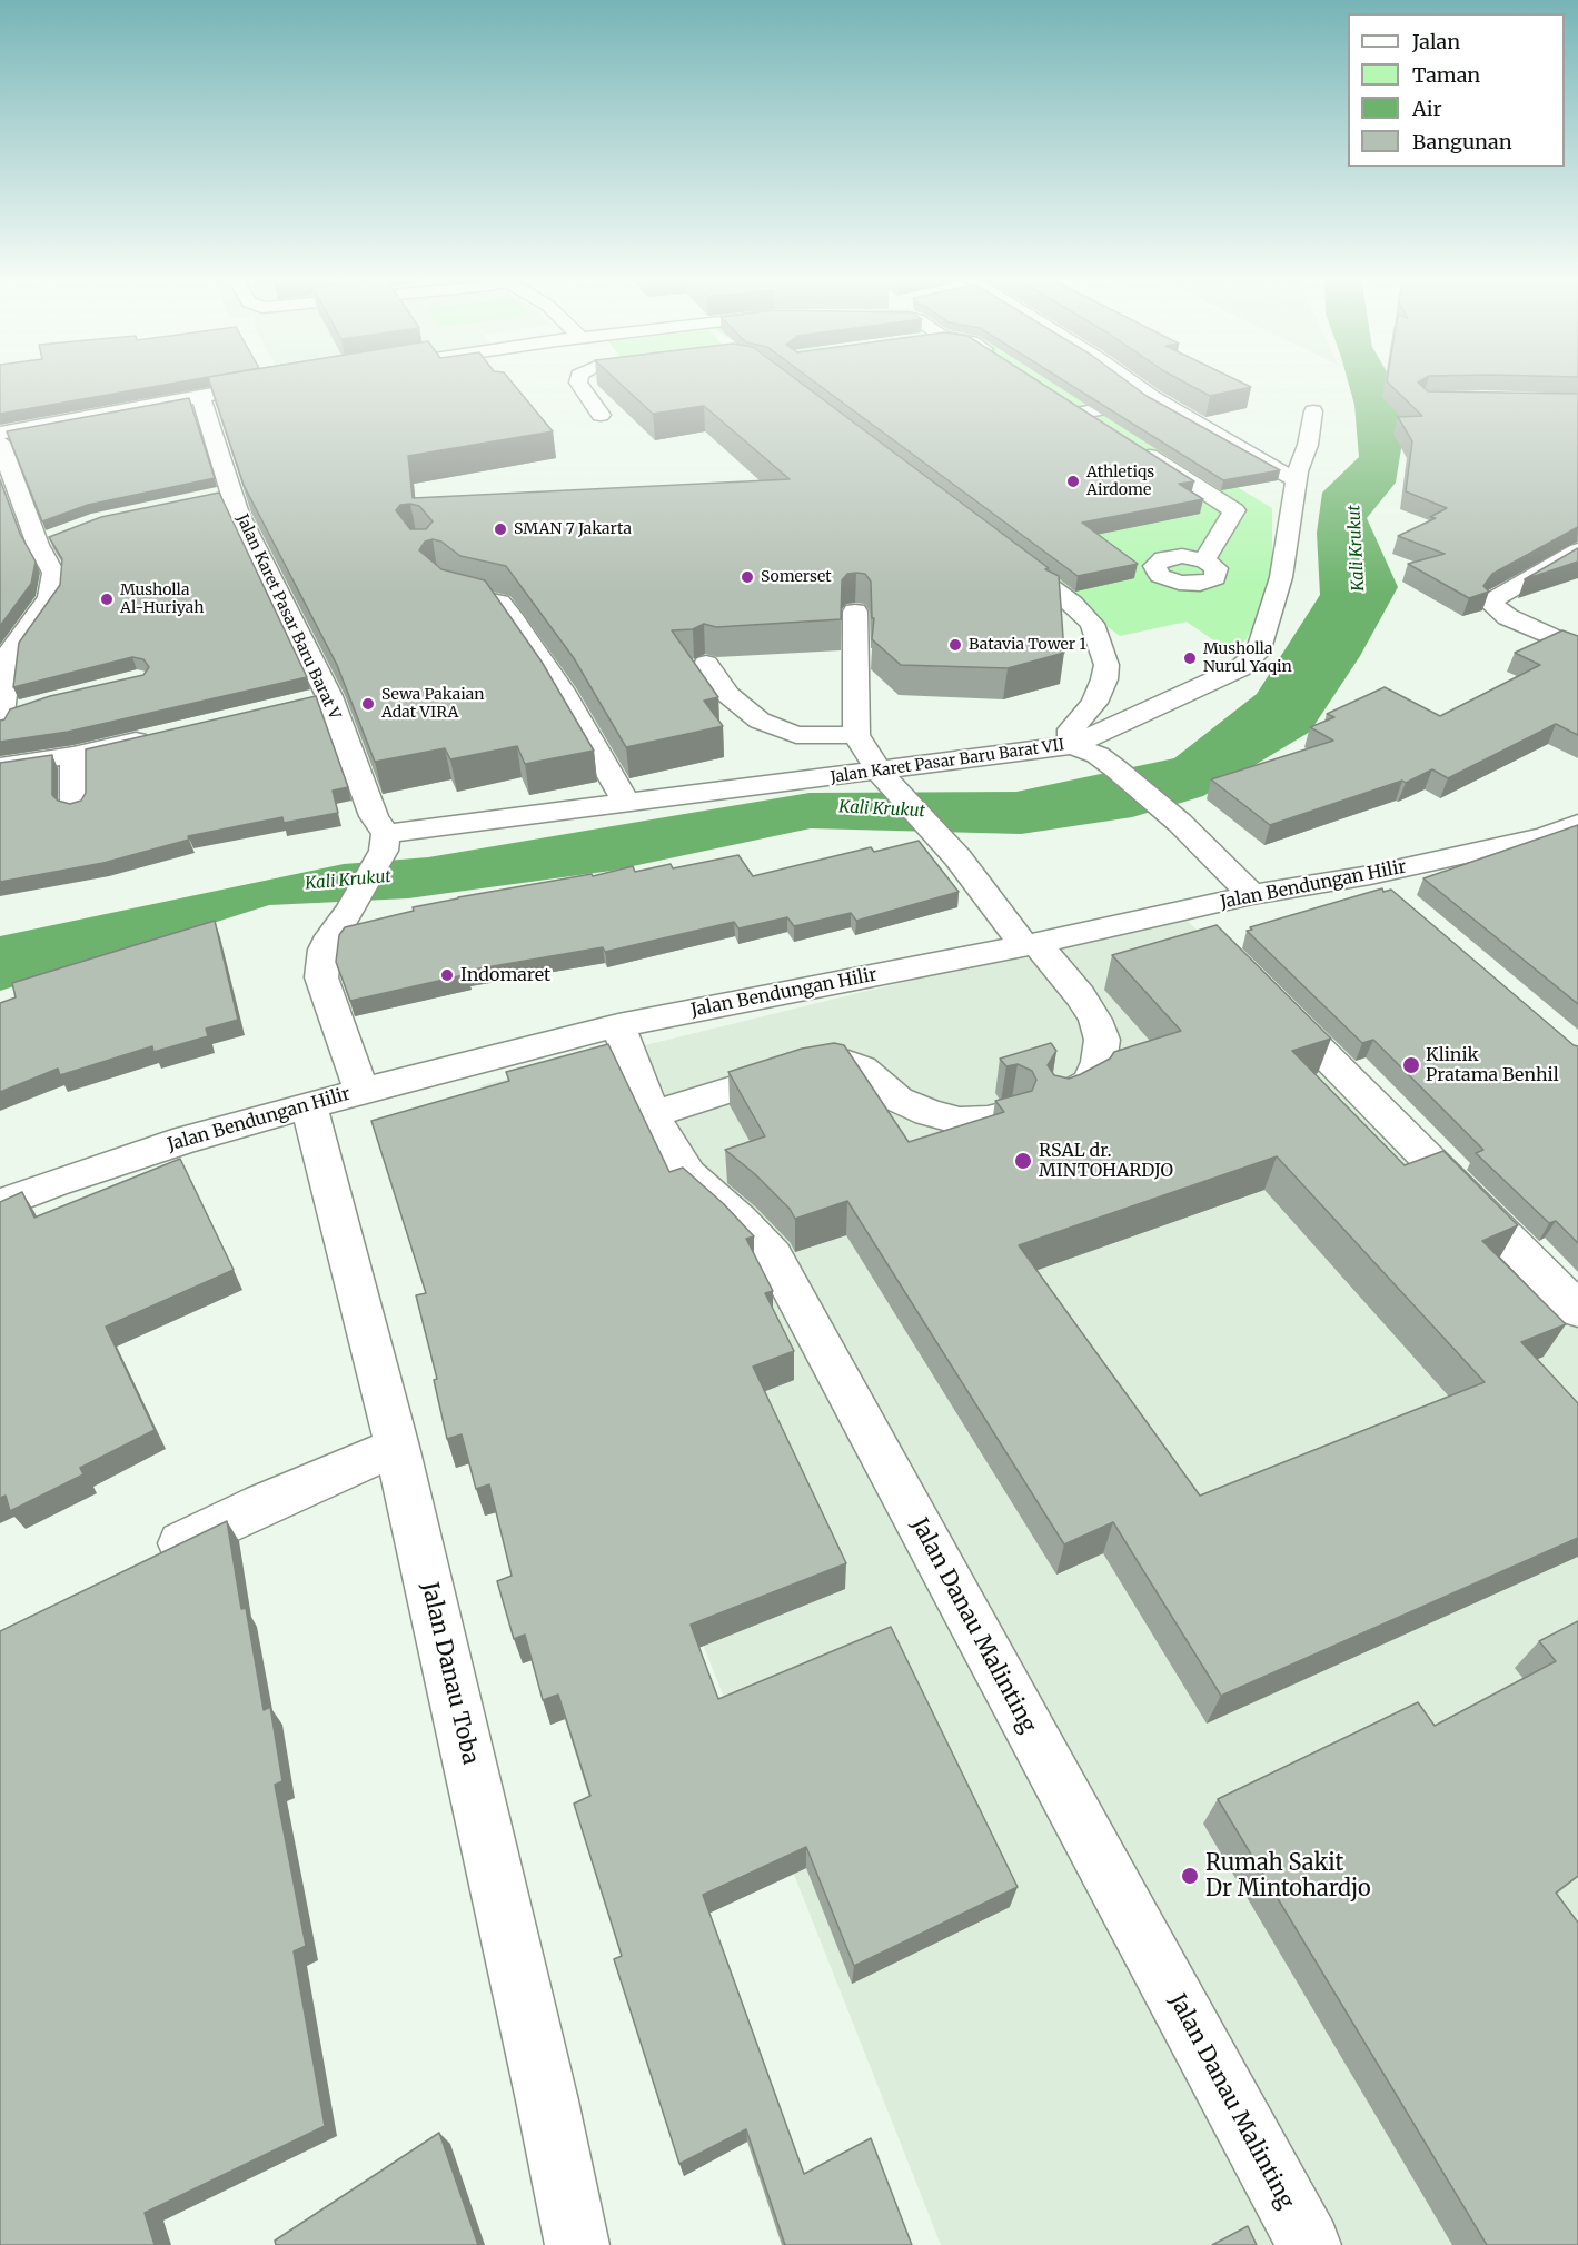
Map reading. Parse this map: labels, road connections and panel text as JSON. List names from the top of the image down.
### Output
{
  "streets": {
    "street": [
      "Jalan Karet Pasar Baru Barat V",
      "Jalan Karet Pasar Baru Barat VII",
      "Jalan Bendungan Hilir",
      "Jalan Danau Malinting",
      "Jalan Danau Toba"
    ]
  },
  "crossings": [
    ["Jalan Karet Pasar Baru Barat V", "Jalan Karet Pasar Baru Barat VII"],
    ["Jalan Bendungan Hilir", "Jalan Danau Malinting"],
    ["Jalan Bendungan Hilir", "Jalan Danau Toba"]
  ],
  "water": ["Kali Krukut"],
  "places": [
    "Athletiqs Airdome",
    "SMAN 7 Jakarta",
    "Somerset",
    "Musholla Al-Huriyah",
    "Batavia Tower 1",
    "Musholla Nurul Yaqin",
    "Sewa Pakaian Adat VIRA",
    "Indomaret",
    "Klinik Pratama Benhil",
    "RSAL dr. MINTOHARDJO",
    "Rumah Sakit Dr Mintohardjo"
  ],
  "legend": [
    "Jalan",
    "Taman",
    "Air",
    "Bangunan"
  ]
}
